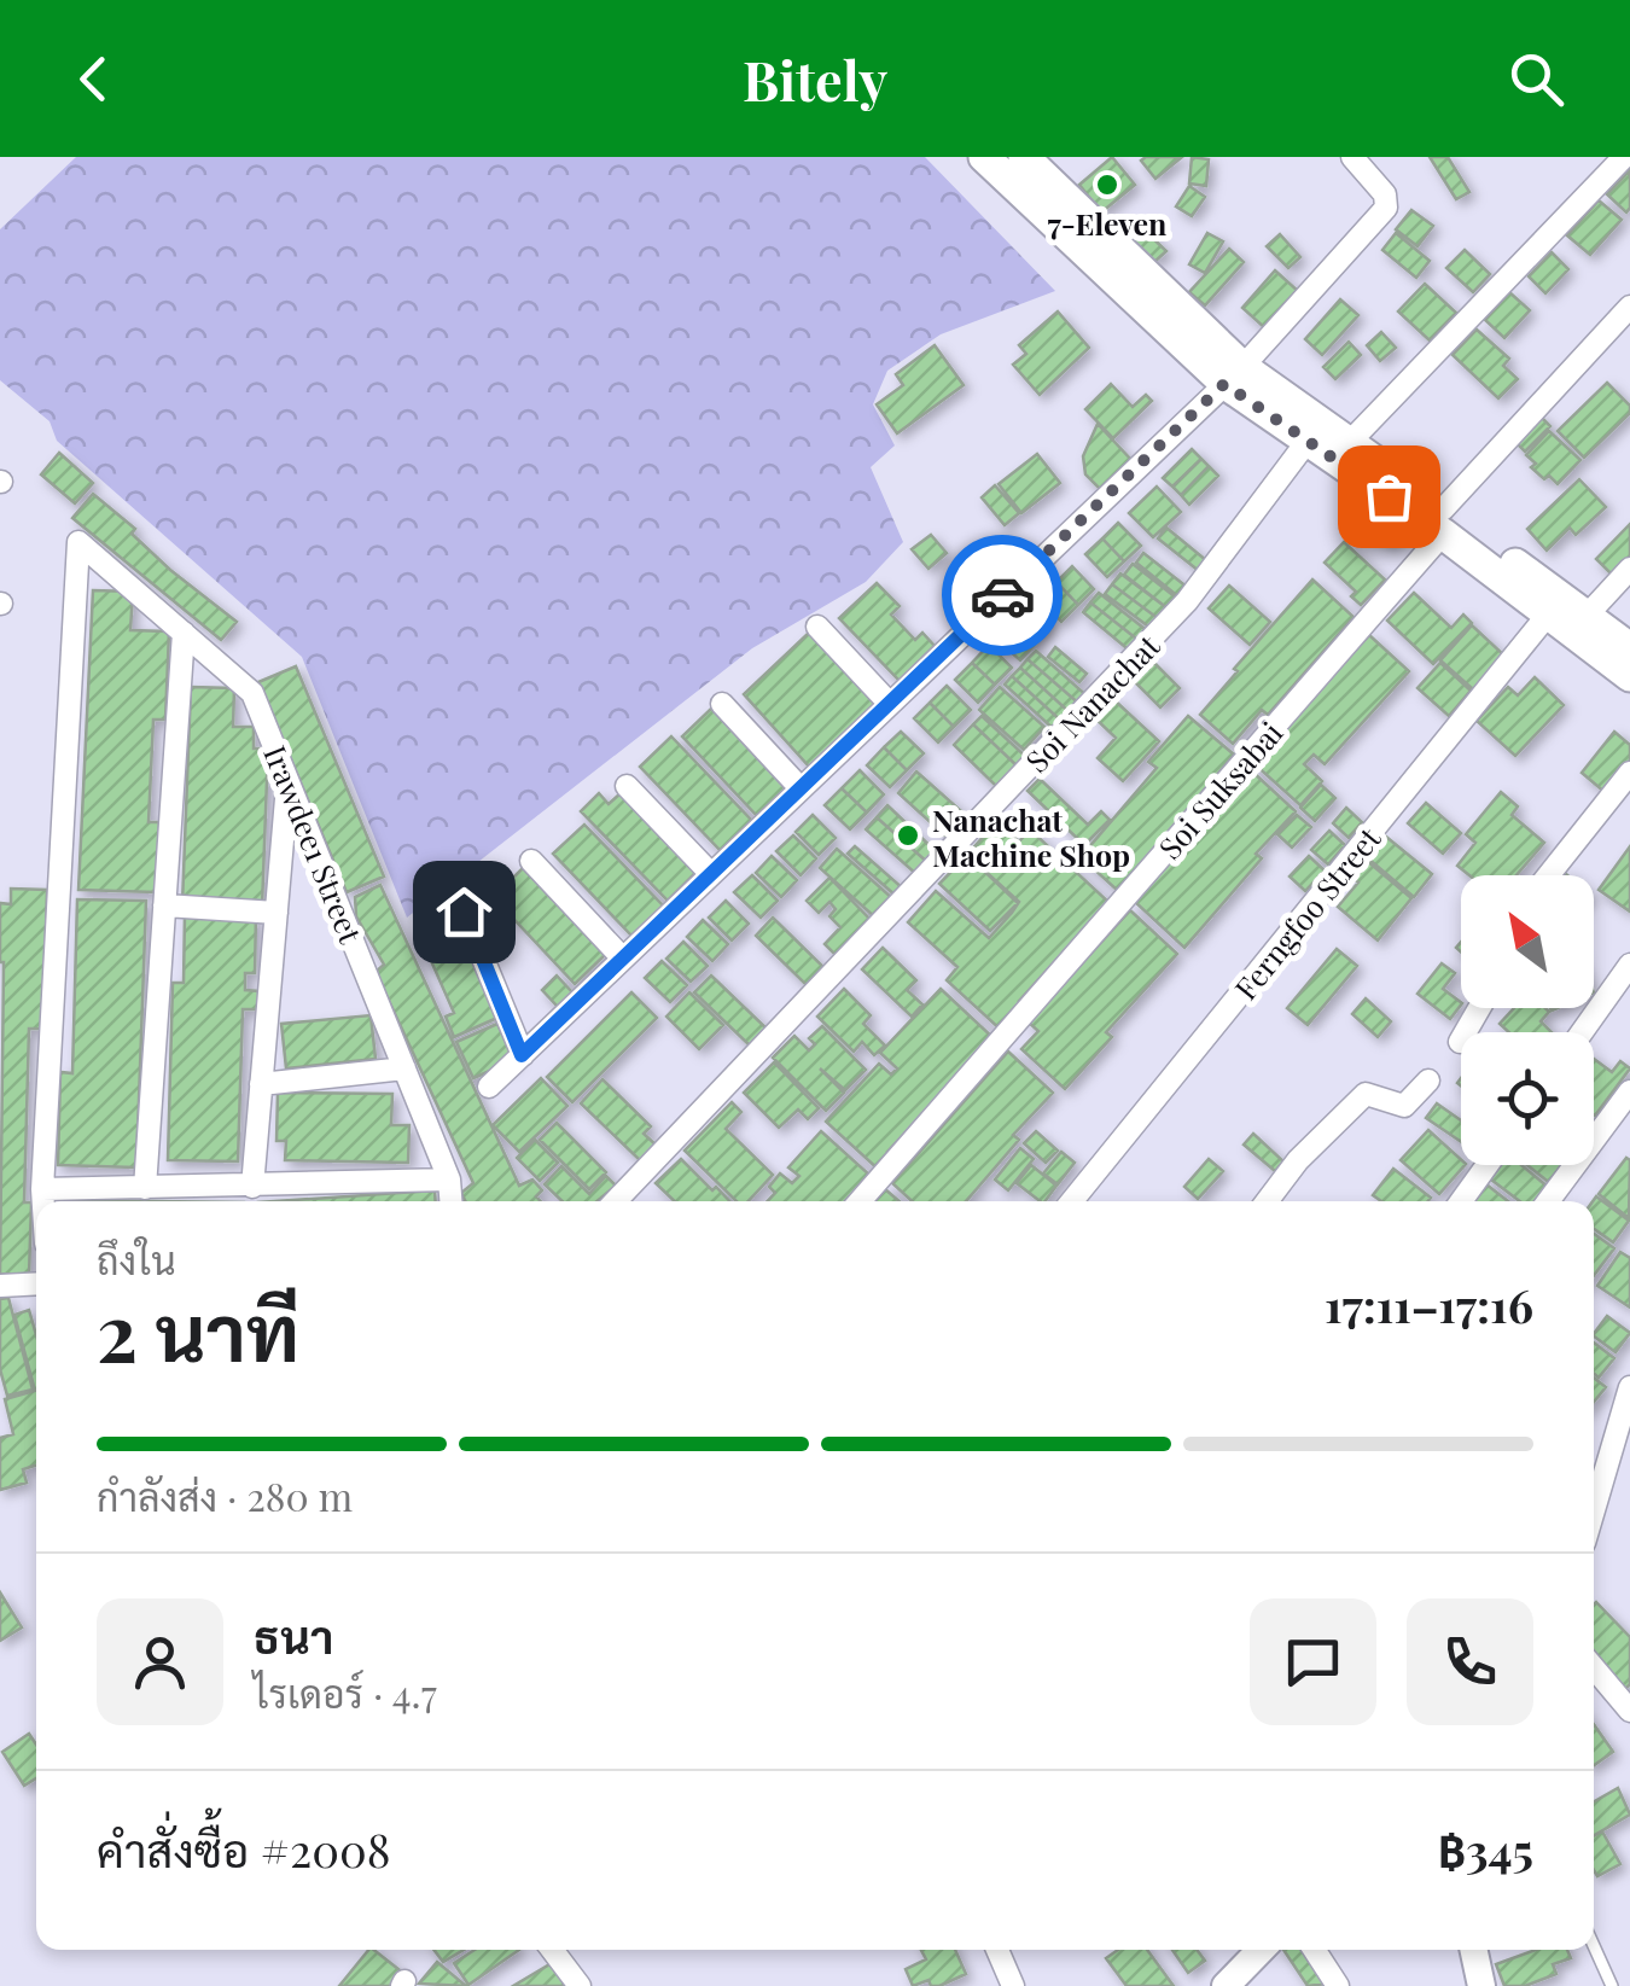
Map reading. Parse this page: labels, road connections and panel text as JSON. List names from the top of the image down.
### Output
{
  "streets": {
    "street": [
      "Soi Nanachat",
      "Soi Suksabai",
      "Irawdee1 Street",
      "Ferngfoo Street"
    ]
  },
  "places": ["7-Eleven", "Nanachat Machine Shop"],
  "north": "top left",
  "page": {
    "header": "Bitely",
    "heading": ["2 นาที", "ถึงใน", "17:11–17:16"],
    "panel": [
      "ธนา",
      "ไรเดอร์ · 4.7",
      "คำสั่งซื้อ #2008",
      "฿345"
    ],
    "bar": "กำลังส่ง · 280 m"
  }
}
